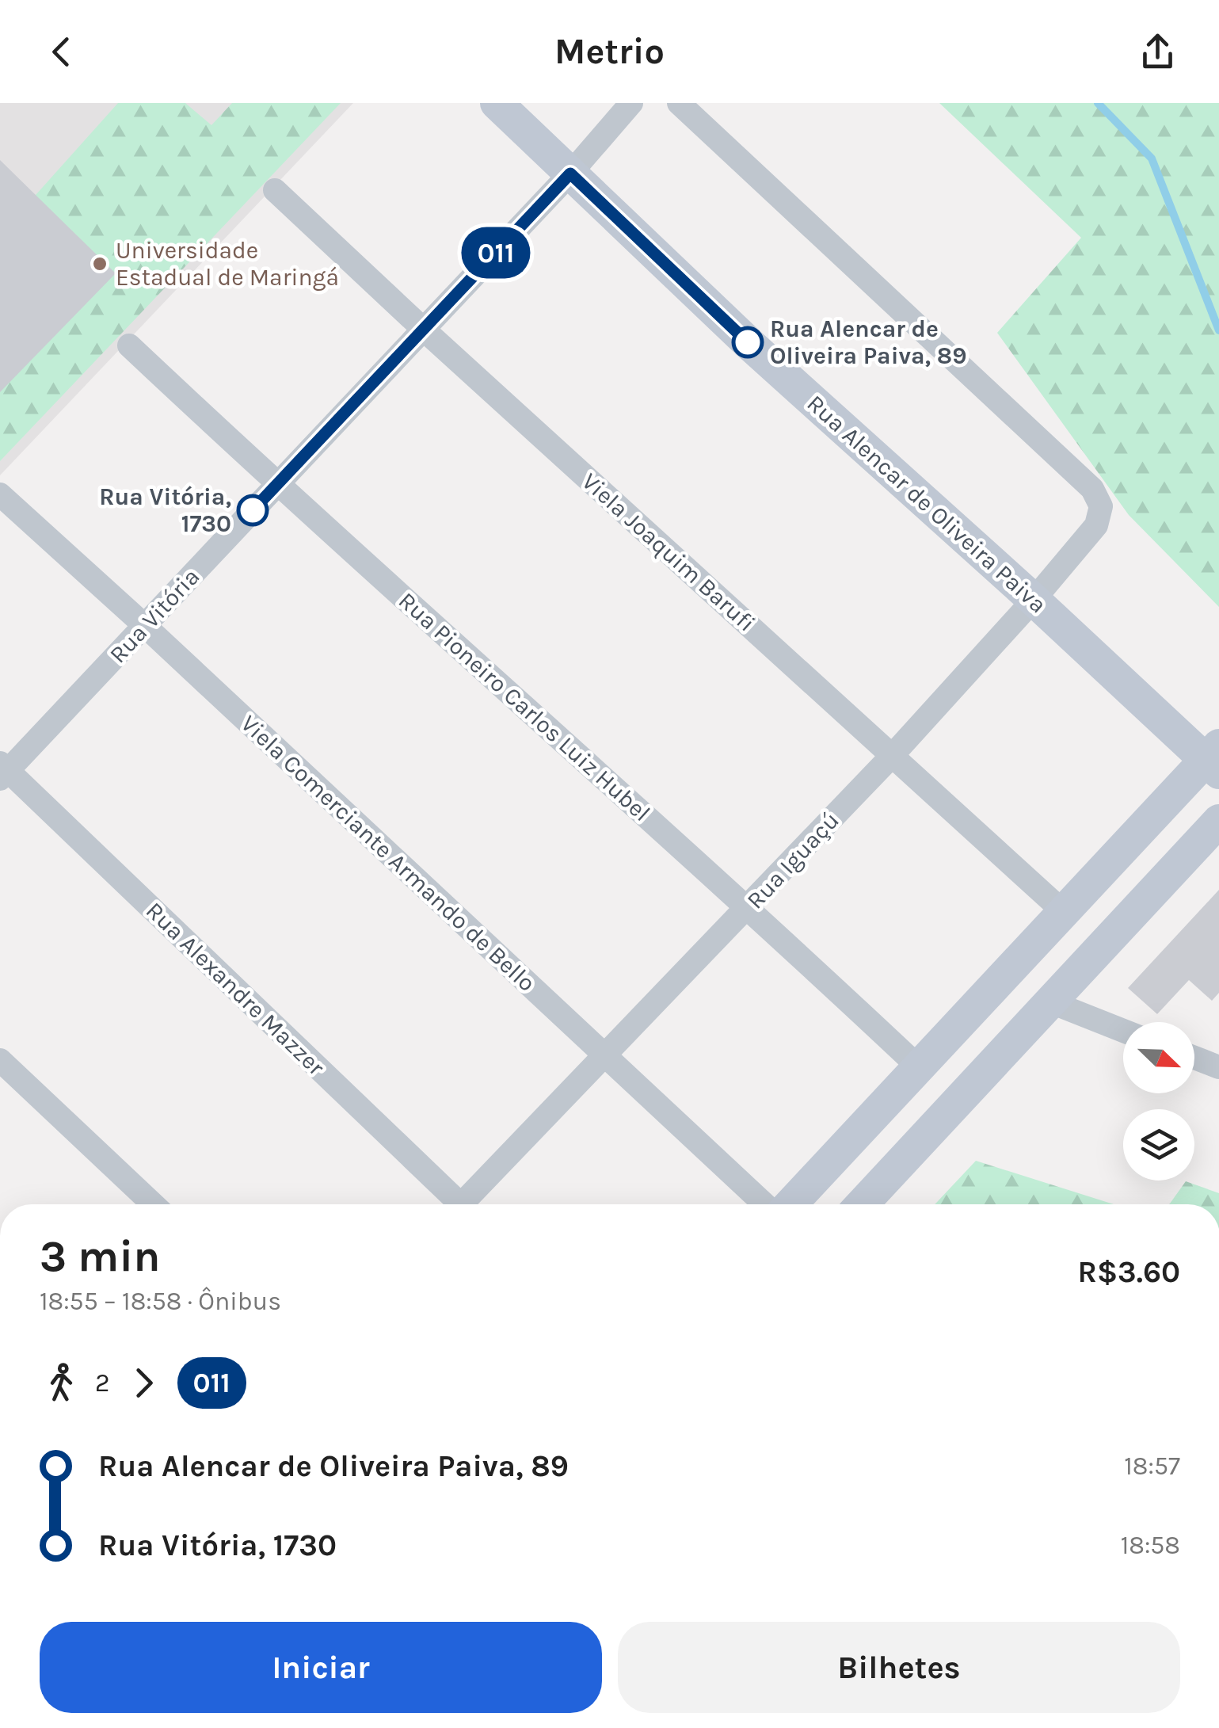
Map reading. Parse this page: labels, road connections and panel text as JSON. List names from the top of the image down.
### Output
{
  "streets": {
    "main road": ["Rua Alencar de Oliveira Paiva"],
    "street": [
      "Viela Joaquim Barufi",
      "Rua Vitória",
      "Rua Pioneiro Carlos Luiz Hubel",
      "Viela Comerciante Armando de Bello",
      "Rua Iguaçú",
      "Rua Alexandre Mazzer"
    ]
  },
  "crossings": [
    ["Rua Alencar de Oliveira Paiva", "Rua Vitória"],
    ["Rua Alencar de Oliveira Paiva", "Rua Iguaçú"],
    ["Viela Joaquim Barufi", "Rua Vitória"],
    ["Viela Joaquim Barufi", "Rua Iguaçú"],
    ["Rua Vitória", "Rua Pioneiro Carlos Luiz Hubel"],
    ["Rua Vitória", "Viela Comerciante Armando de Bello"],
    ["Rua Vitória", "Rua Alexandre Mazzer"],
    ["Rua Pioneiro Carlos Luiz Hubel", "Rua Iguaçú"],
    ["Viela Comerciante Armando de Bello", "Rua Iguaçú"]
  ],
  "places": ["Universidade Estadual de Maringá", "Rua Alencar de Oliveira Paiva, 89", "Rua Vitória, 1730"],
  "lines": ["bus line 011"],
  "north": "bottom right",
  "page": {
    "header": "Metrio",
    "on_map": "011",
    "heading": ["3 min", "18:55 – 18:58 · Ônibus", "R$3.60"],
    "legs": ["2", "011"],
    "list": [
      {
        "name": "Rua Alencar de Oliveira Paiva, 89",
        "value": "18:57"
      },
      {
        "name": "Rua Vitória, 1730",
        "value": "18:58"
      }
    ],
    "buttons": ["Iniciar", "Bilhetes"]
  }
}
